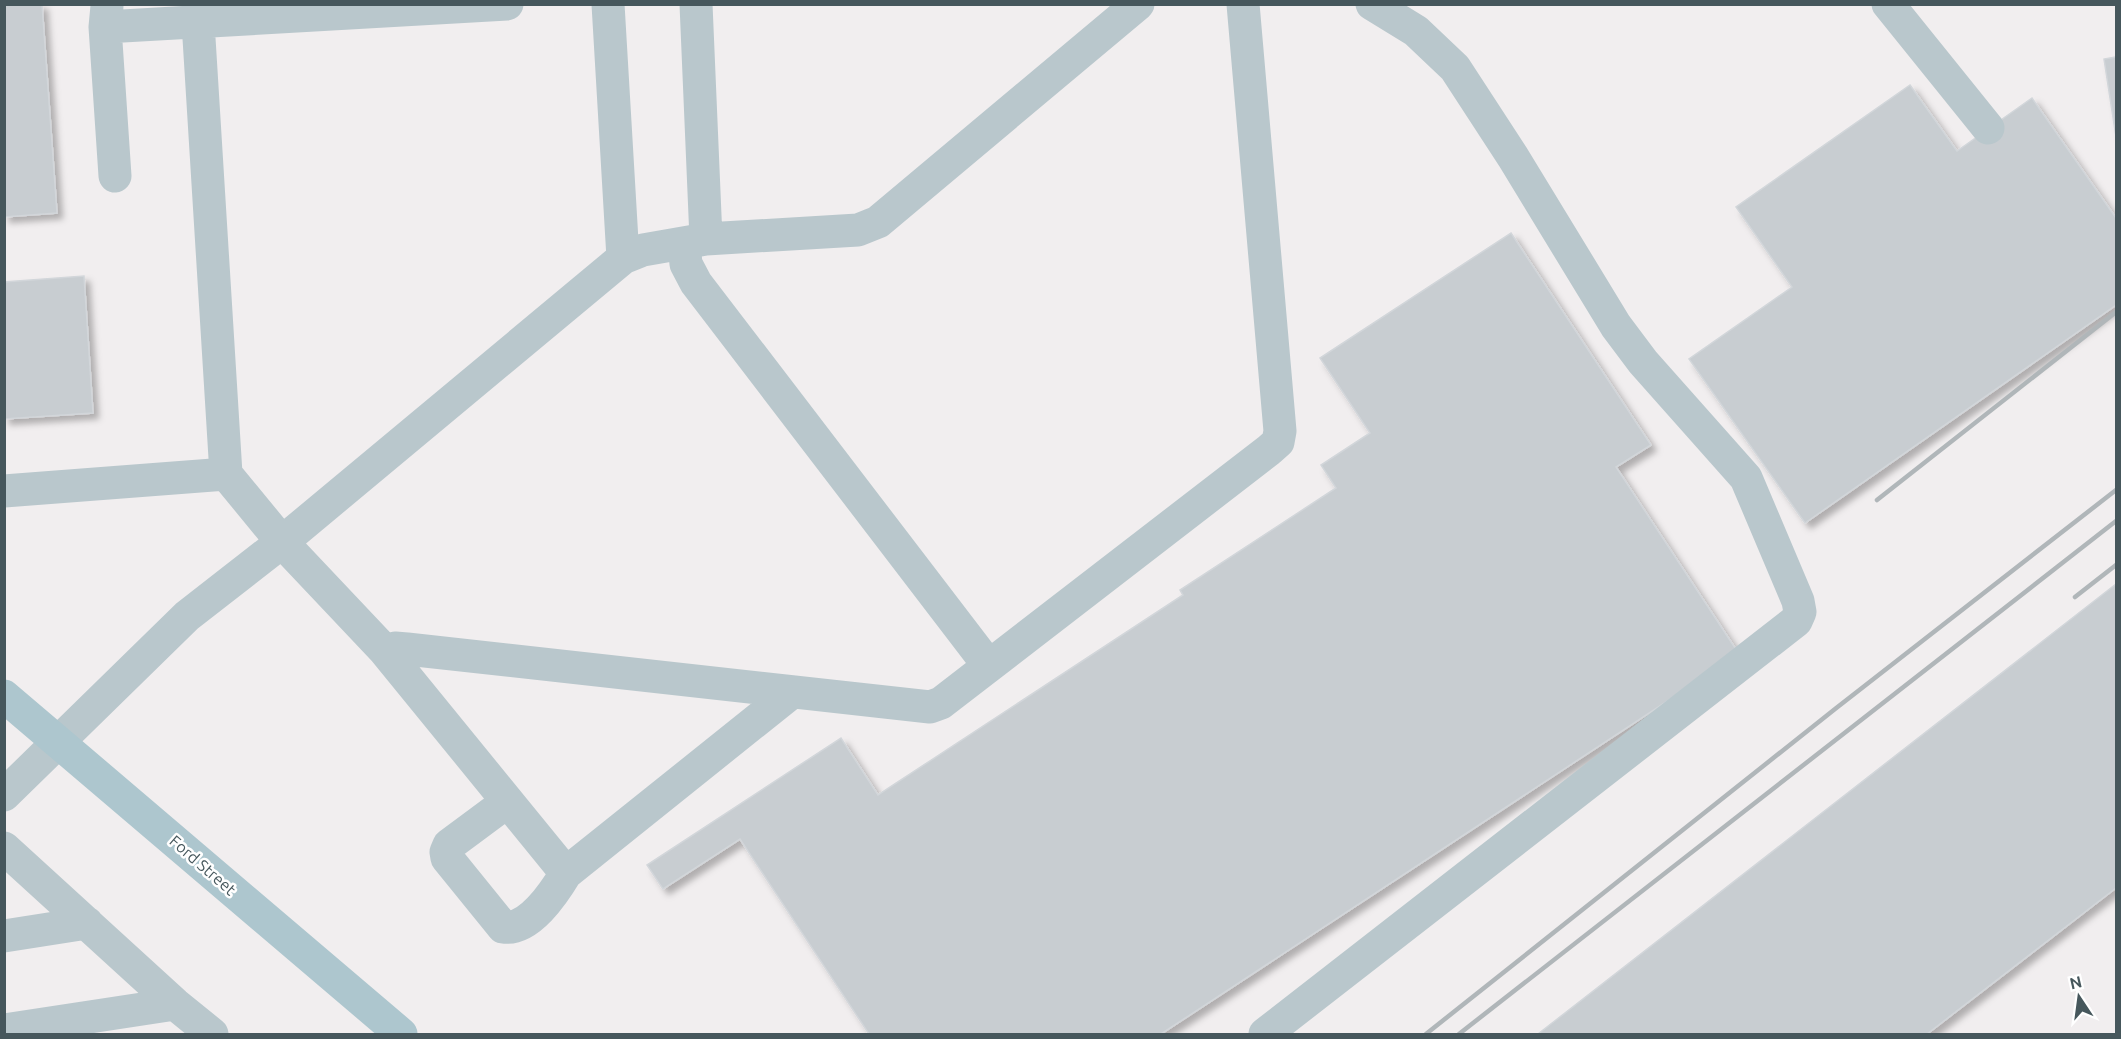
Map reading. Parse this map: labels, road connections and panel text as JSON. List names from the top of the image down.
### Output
{
  "streets": {
    "main road": ["Ford Street"]
  },
  "north": "top"
}
